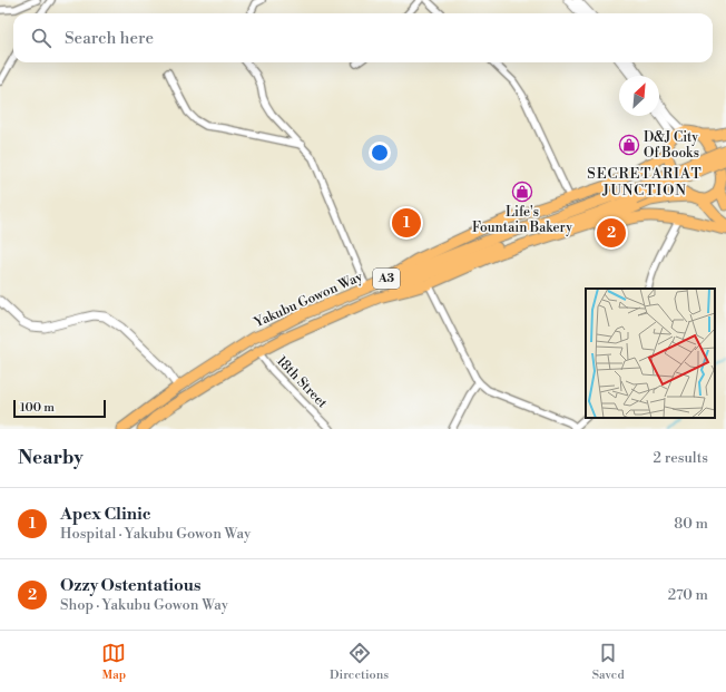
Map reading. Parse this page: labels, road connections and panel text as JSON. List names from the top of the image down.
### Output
{
  "streets": {
    "highway": ["A3", "Yakubu Gowon Way"],
    "street": ["18th Street"]
  },
  "crossings": [
    ["Yakubu Gowon Way", "18th Street"]
  ],
  "districts": ["SECRETARIAT JUNCTION"],
  "places": {
    "shop": ["D&J City Of Books", "Life's Fountain Bakery"]
  },
  "scale_bar": "100 m",
  "north": "top right",
  "page": {
    "search": "Search here",
    "pins": ["1", "2"],
    "scale": "100 m",
    "heading": ["Nearby", "2 results"],
    "list": [
      {
        "mark": "1",
        "name": "Apex Clinic",
        "note": "Hospital · Yakubu Gowon Way",
        "value": "80 m"
      },
      {
        "mark": "2",
        "name": "Ozzy Ostentatious",
        "note": "Shop · Yakubu Gowon Way",
        "value": "270 m"
      }
    ],
    "nav": ["Map", "Directions", "Saved"]
  }
}
